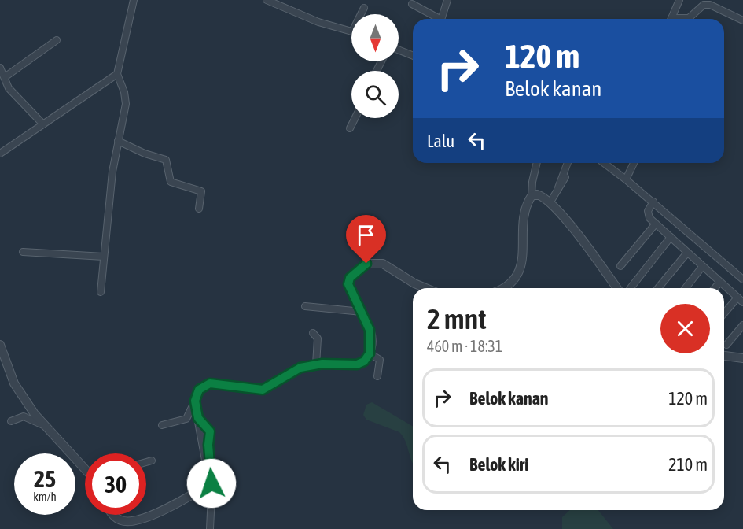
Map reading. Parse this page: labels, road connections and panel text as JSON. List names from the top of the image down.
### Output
{
  "north": "bottom",
  "page": {
    "turn": ["120 m", "Belok kanan"],
    "then": "Lalu",
    "heading": ["2 mnt", "460 m · 18:31"],
    "list": [
      {
        "name": "Belok kanan",
        "value": "120 m"
      },
      {
        "name": "Belok kiri",
        "value": "210 m"
      }
    ],
    "speed": "25 km/h",
    "limit": "30"
  }
}
